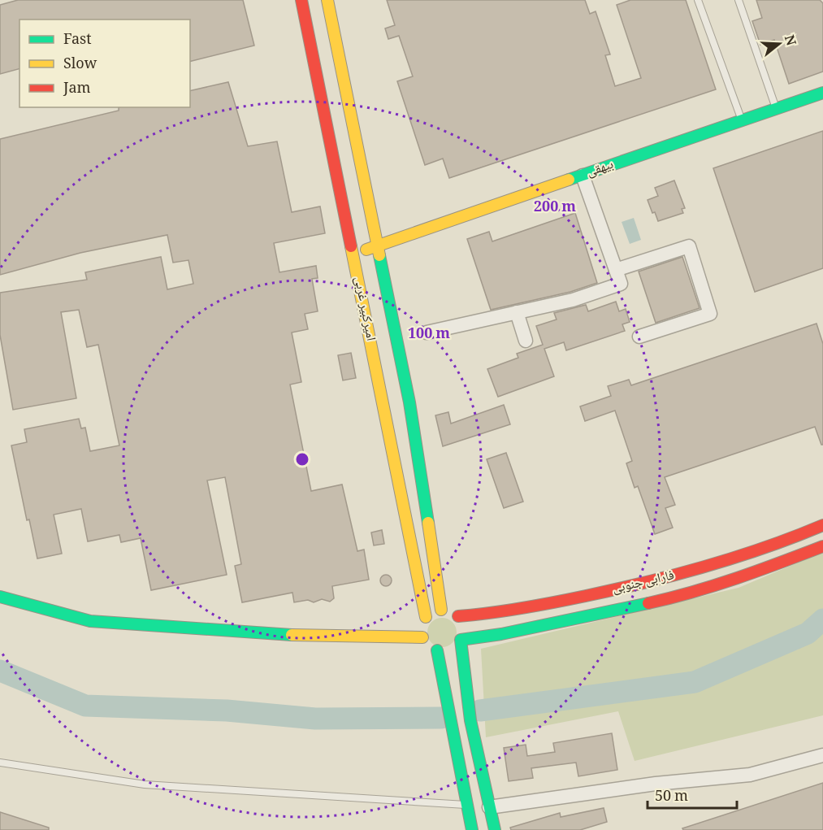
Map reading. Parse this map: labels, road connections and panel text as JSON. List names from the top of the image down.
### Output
{
  "streets": {
    "street": ["بیهقی", "امیرکبیر غربی", "فارابی جنوبی"]
  },
  "crossings": [
    ["بیهقی", "امیرکبیر غربی"],
    ["امیرکبیر غربی", "فارابی جنوبی"]
  ],
  "legend": ["Fast", "Slow", "Jam"],
  "scale_bar": "50 m",
  "north": "right",
  "rings": ["200 m", "100 m"]
}
